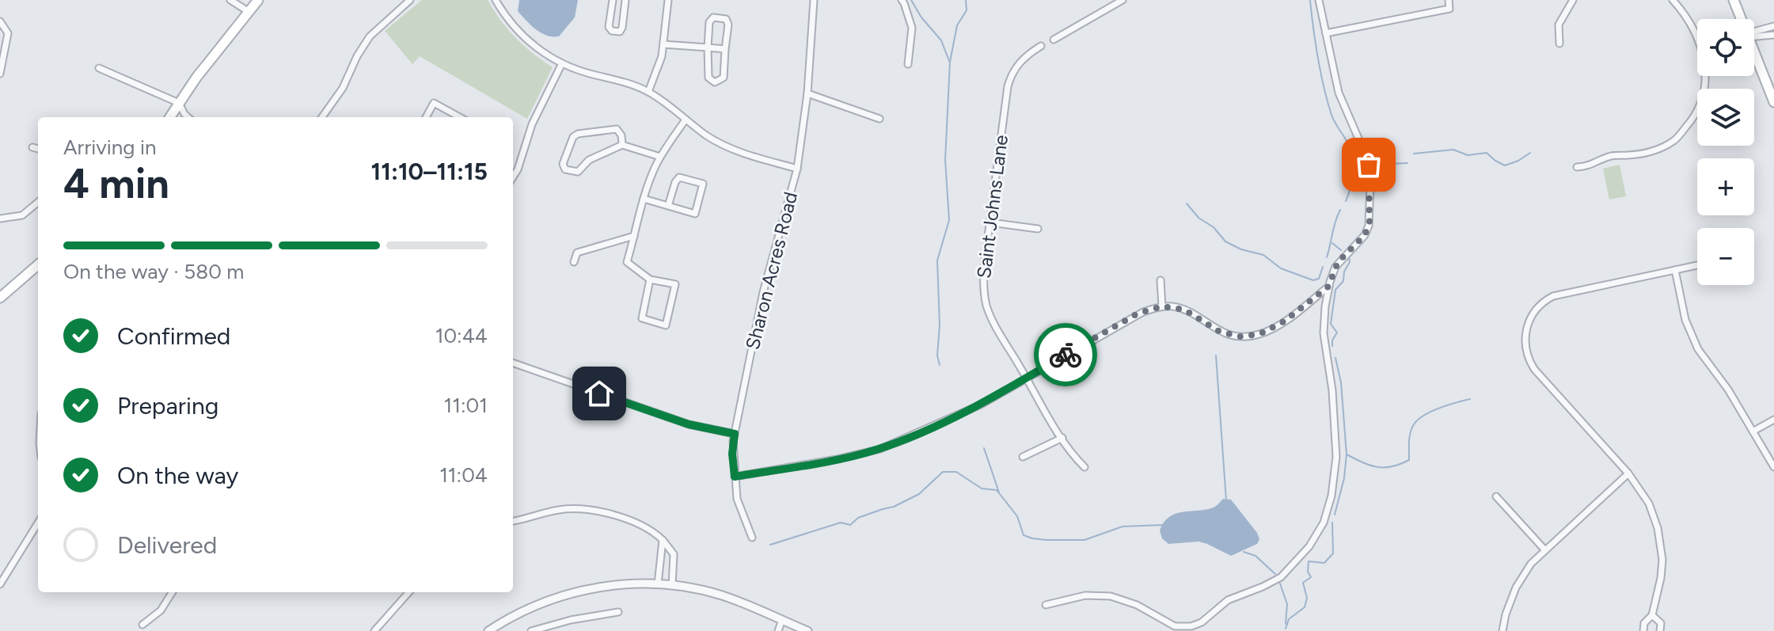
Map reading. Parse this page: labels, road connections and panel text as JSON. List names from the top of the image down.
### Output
{
  "streets": {
    "street": ["Saint Johns Lane", "Sharon Acres Road"]
  },
  "page": {
    "map_buttons": ["+", "−"],
    "heading": ["4 min", "Arriving in", "11:10–11:15"],
    "bar": "On the way · 580 m",
    "list": [
      ["Confirmed", "10:44"],
      ["Preparing", "11:01"],
      ["On the way", "11:04"],
      "Delivered"
    ]
  }
}
